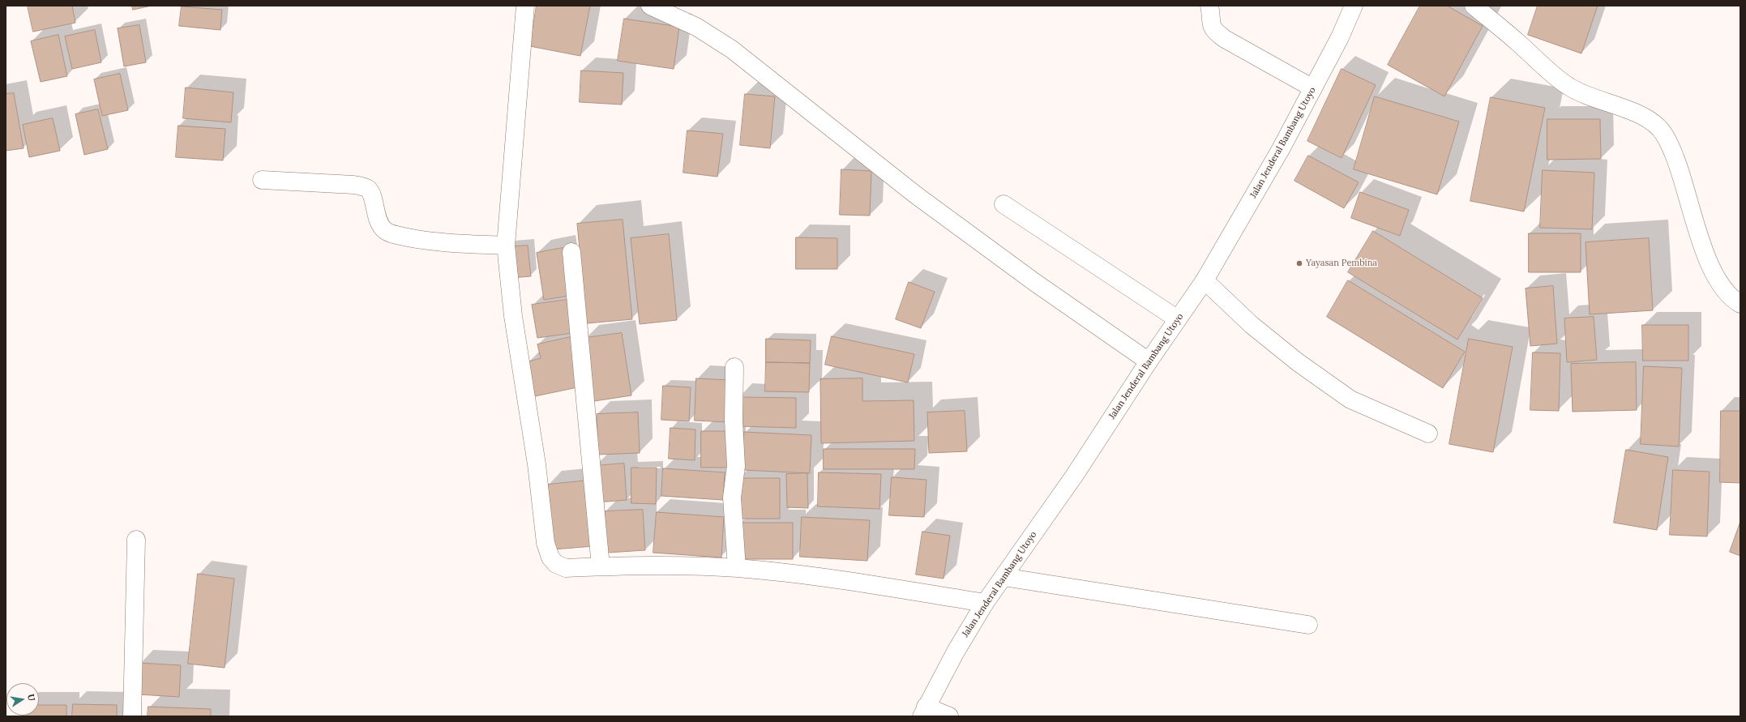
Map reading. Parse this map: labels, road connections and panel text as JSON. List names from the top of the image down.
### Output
{
  "streets": {
    "street": ["Jalan Jenderal Bambang Utoyo"]
  },
  "places": ["Yayasan Pembina"],
  "north": "right"
}
